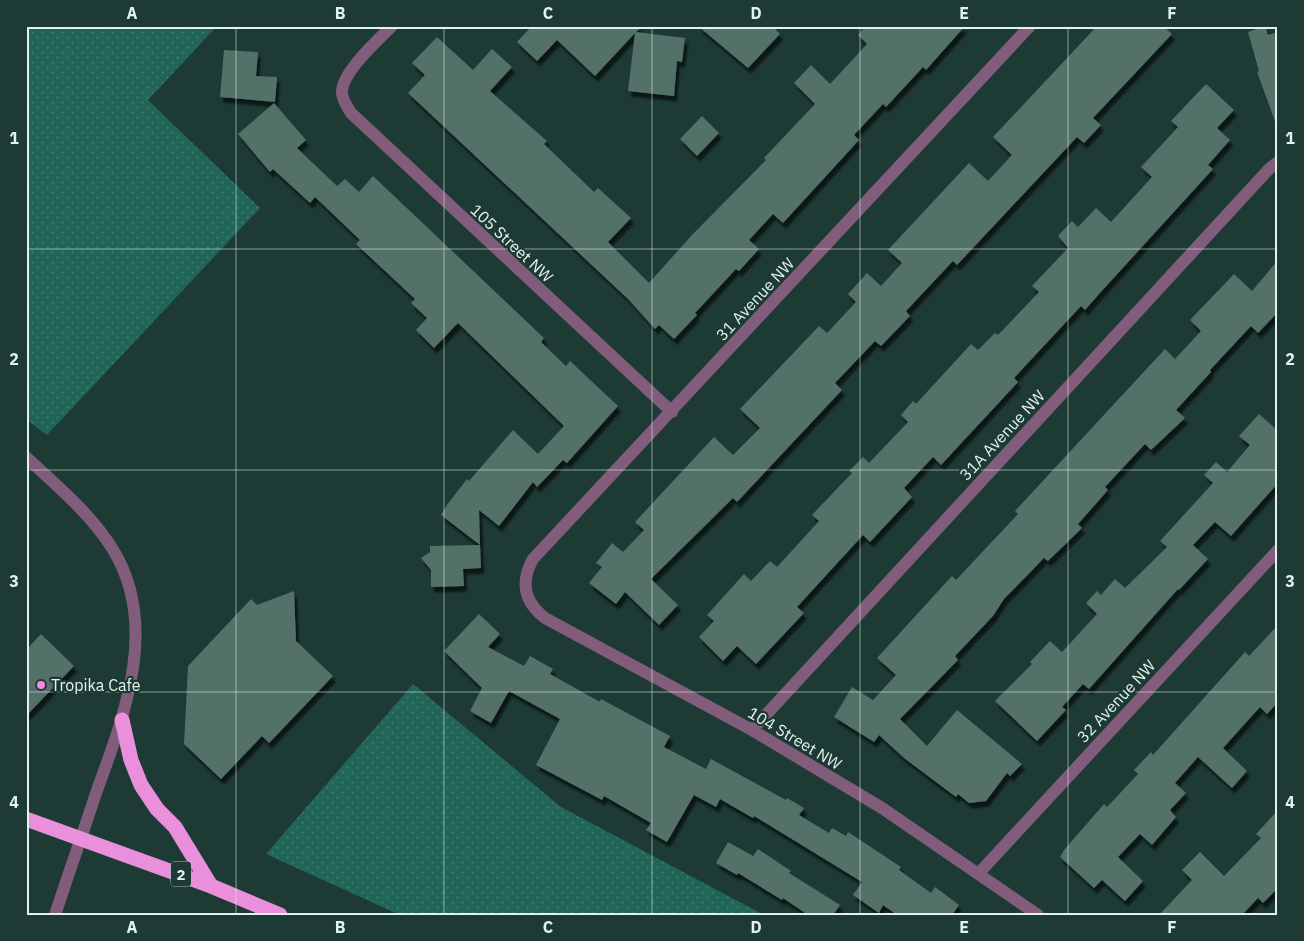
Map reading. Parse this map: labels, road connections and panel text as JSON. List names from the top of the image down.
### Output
{
  "streets": {
    "highway": ["2"],
    "street": [
      "105 Street NW",
      "31 Avenue NW",
      "31A Avenue NW",
      "32 Avenue NW",
      "104 Street NW"
    ]
  },
  "crossings": [
    ["105 Street NW", "31 Avenue NW"],
    ["31 Avenue NW", "104 Street NW"],
    ["31A Avenue NW", "104 Street NW"],
    ["32 Avenue NW", "104 Street NW"]
  ],
  "places": ["Tropika Cafe"],
  "grid": {
    "columns": [
      "A",
      "B",
      "C",
      "D",
      "E",
      "F"
    ],
    "rows": [
      "1",
      "2",
      "3",
      "4"
    ]
  }
}
